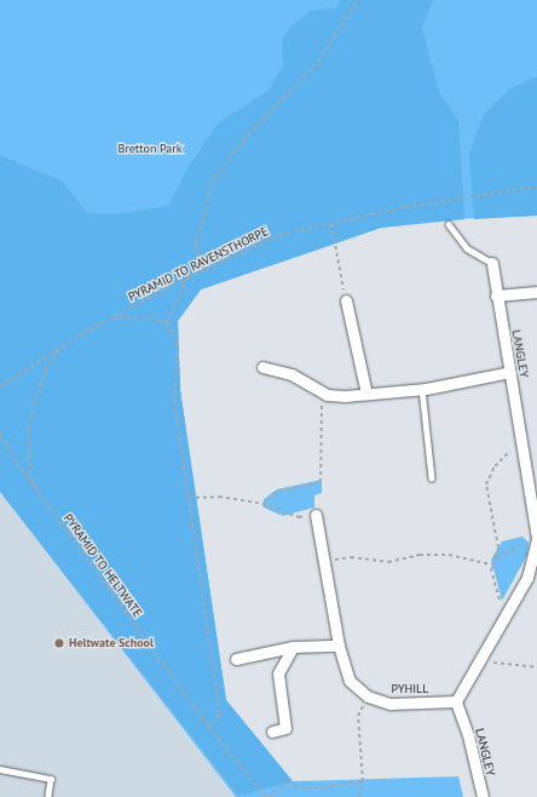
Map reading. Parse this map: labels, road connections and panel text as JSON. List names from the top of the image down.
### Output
{
  "streets": {
    "street": ["LANGLEY", "PYHILL"],
    "path": ["PYRAMID TO RAVENSTHORPE", "PYRAMID TO HELTWATE"]
  },
  "crossings": [
    ["LANGLEY", "PYHILL"]
  ],
  "parks": ["Bretton Park"],
  "places": ["Heltwate School"]
}
